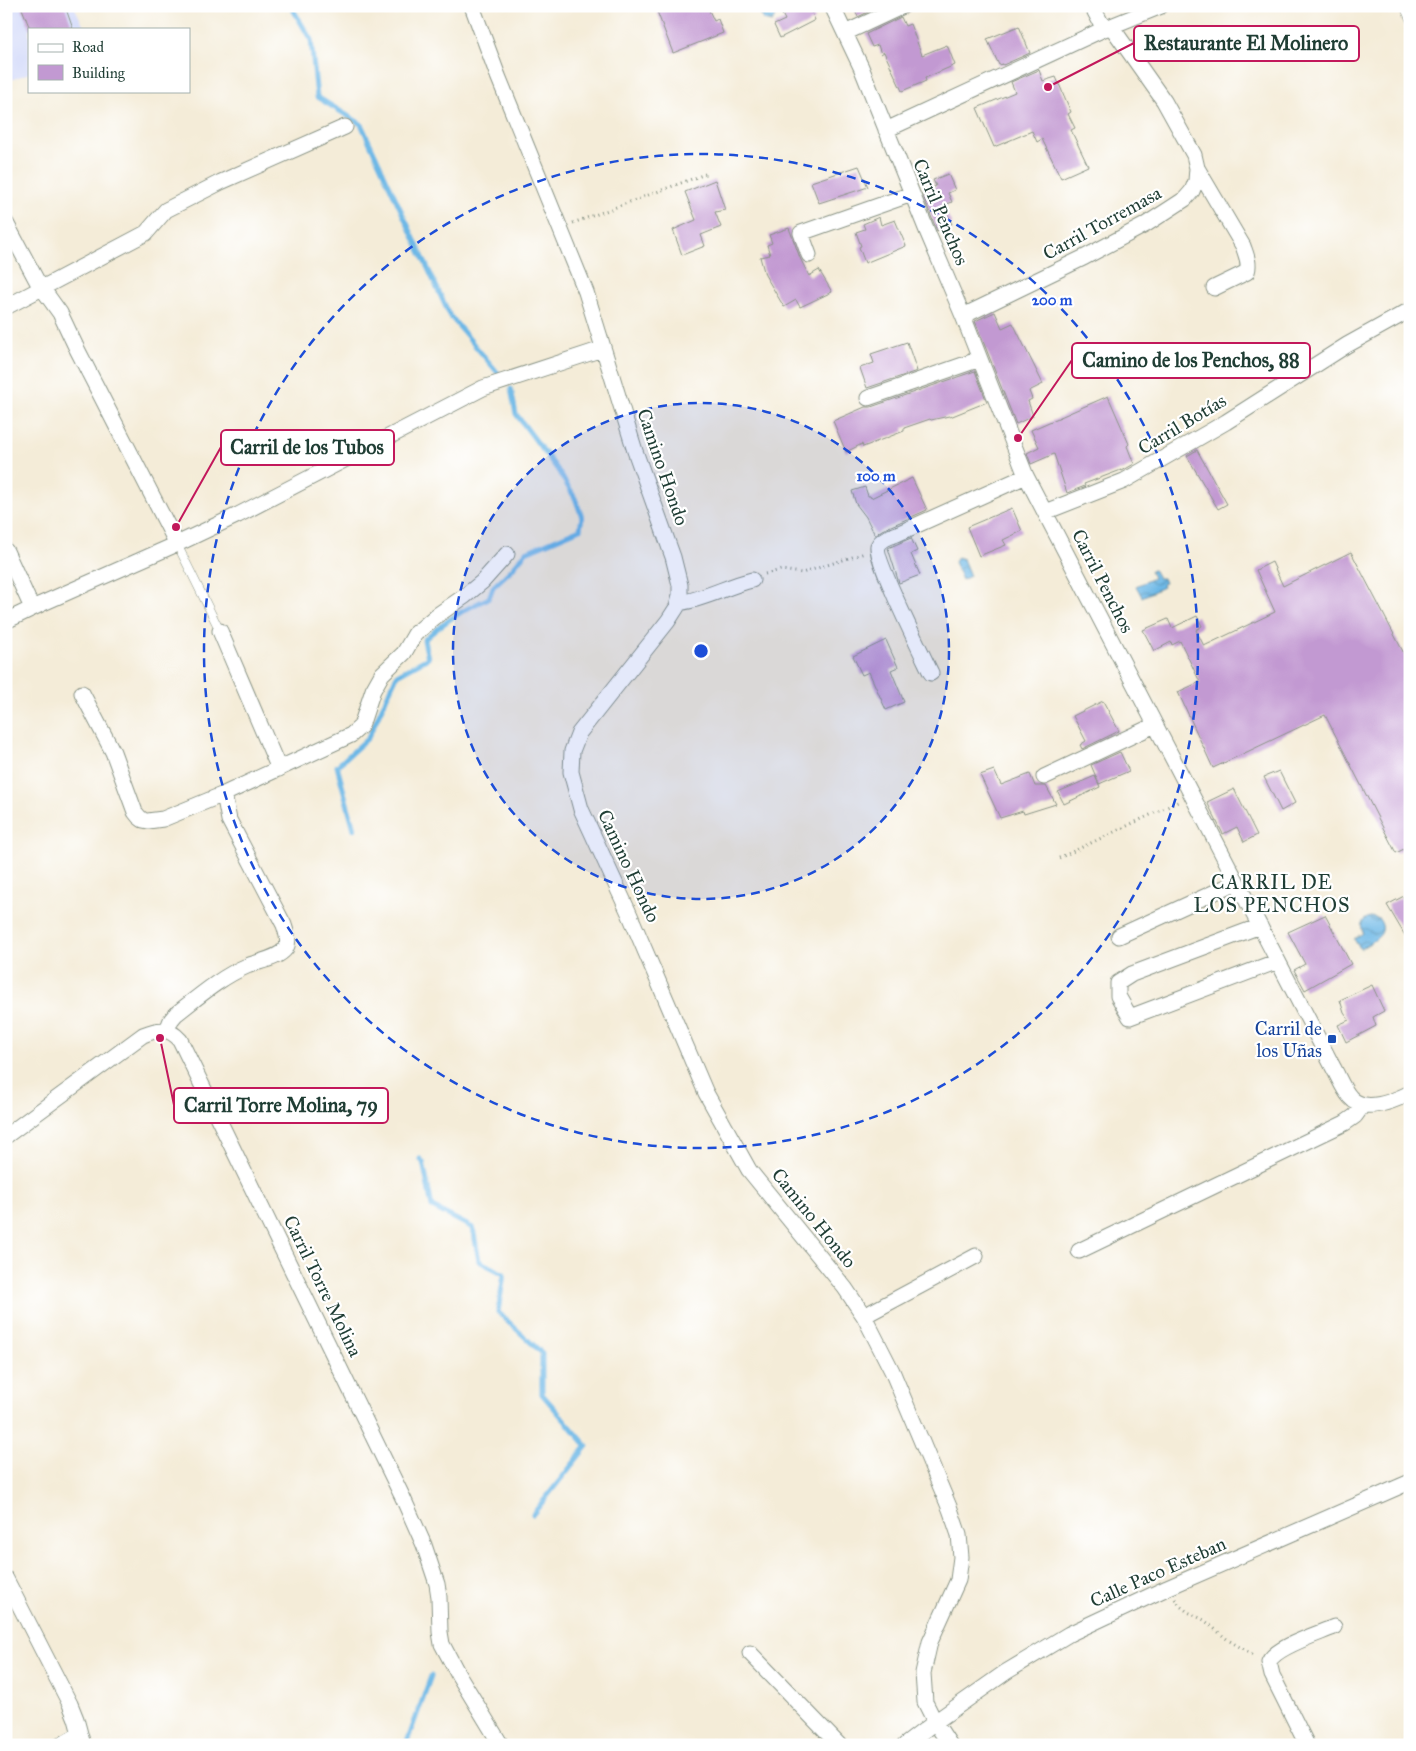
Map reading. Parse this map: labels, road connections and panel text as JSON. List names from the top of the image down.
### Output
{
  "streets": {
    "street": [
      "Carril Penchos",
      "Carril Torremasa",
      "Carril Botías",
      "Camino Hondo",
      "Carril Torre Molina",
      "Calle Paco Esteban"
    ]
  },
  "crossings": [
    ["Carril Penchos", "Carril Torremasa"],
    ["Carril Penchos", "Carril Botías"],
    ["Camino Hondo", "Calle Paco Esteban"]
  ],
  "districts": ["CARRIL DE LOS PENCHOS"],
  "places": {
    "other": [
      "Restaurante El Molinero",
      "Camino de los Penchos, 88",
      "Carril de los Tubos",
      "Carril Torre Molina, 79"
    ],
    "transit": ["Carril de los Uñas"]
  },
  "legend": ["Road", "Building"],
  "rings": ["200 m", "100 m"]
}
